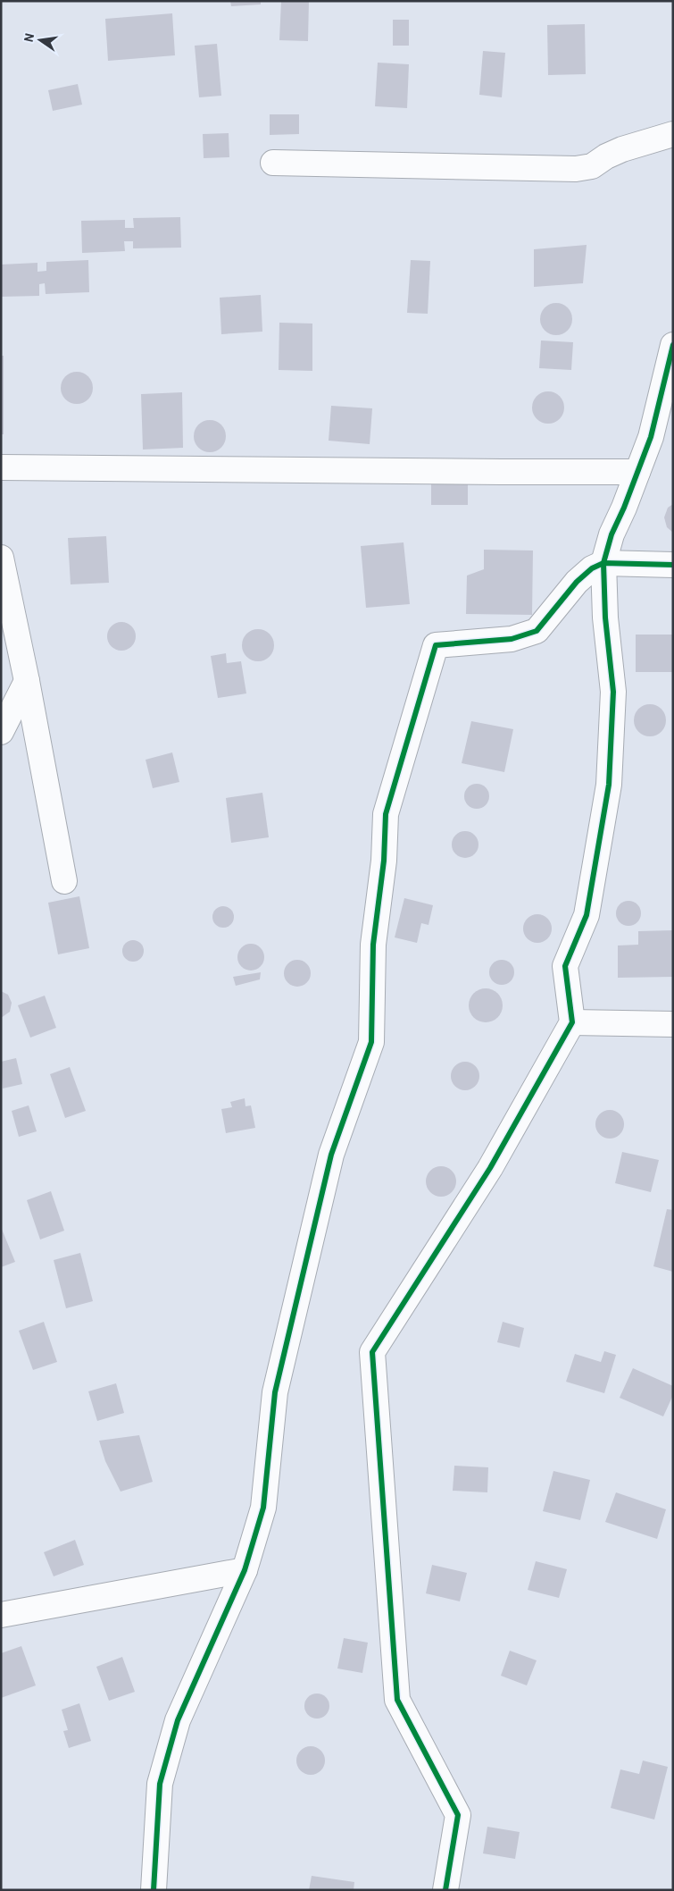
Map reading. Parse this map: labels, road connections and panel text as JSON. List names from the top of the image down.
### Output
{
  "north": "left"
}
